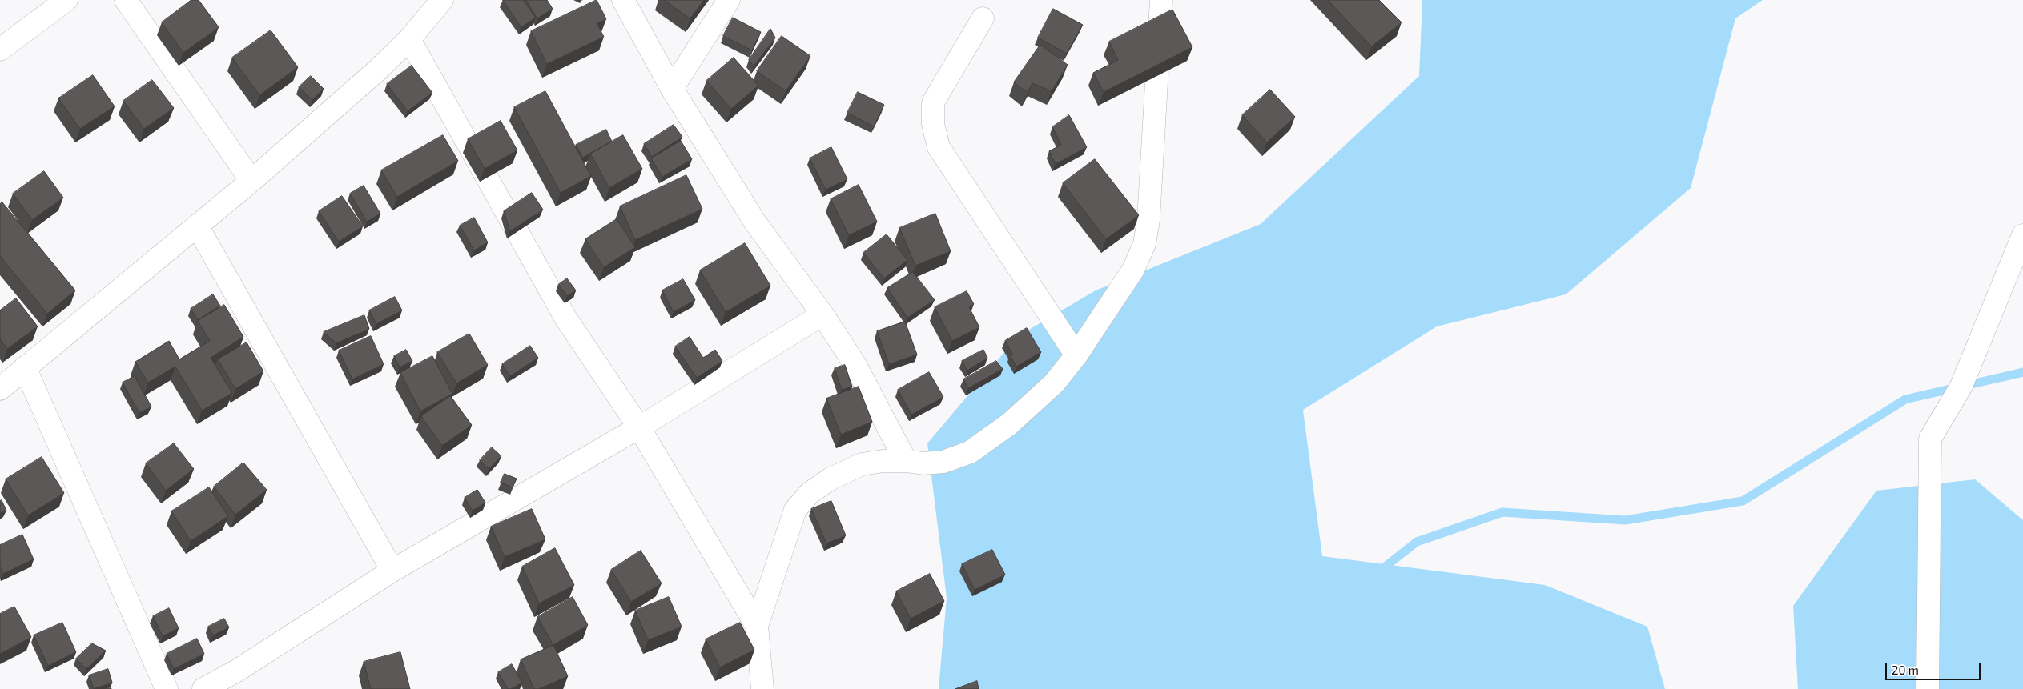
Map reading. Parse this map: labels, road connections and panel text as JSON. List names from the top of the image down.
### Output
{
  "scale_bar": "20 m"
}
